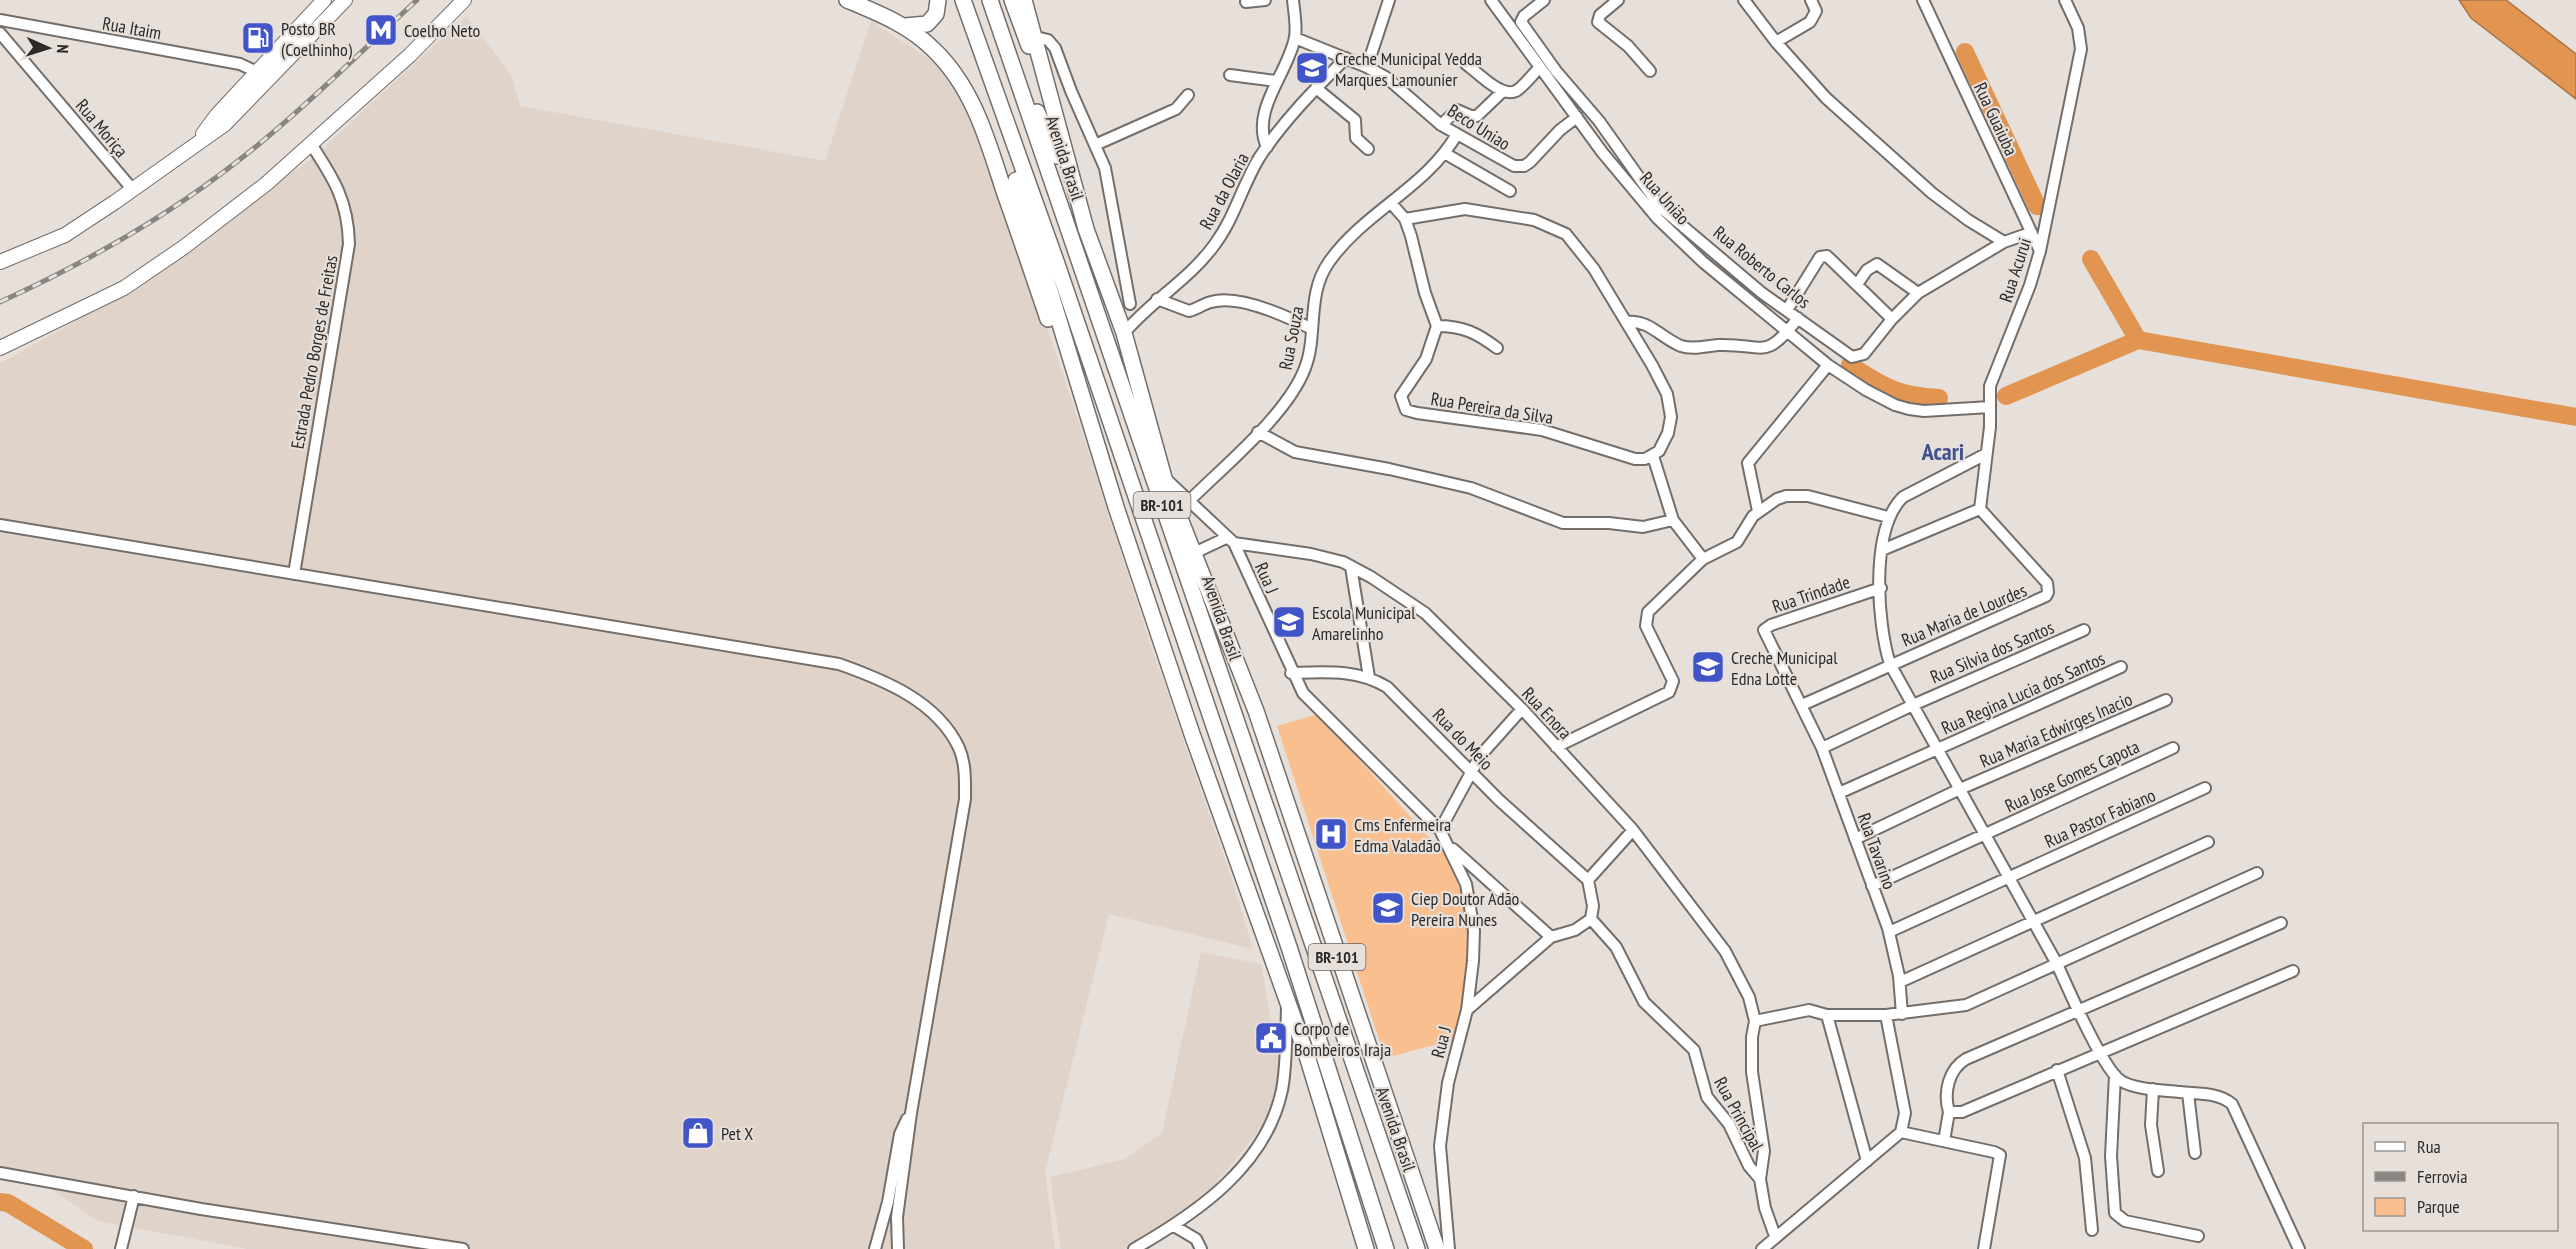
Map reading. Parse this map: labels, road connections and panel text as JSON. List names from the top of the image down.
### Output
{
  "streets": {
    "highway": ["Avenida Brasil", "BR-101"],
    "street": [
      "Rua Itaim",
      "Rua Guaiuba",
      "Beco Uniao",
      "Rua Moriça",
      "Rua da Olaria",
      "Rua União",
      "Rua Roberto Carlos",
      "Rua Acurui",
      "Rua Souza",
      "Estrada Pedro Borges de Freitas",
      "Rua Pereira da Silva",
      "Rua J",
      "Rua Trindade",
      "Rua Maria de Lourdes",
      "Rua Silvia dos Santos",
      "Rua Regina Lucia dos Santos",
      "Rua Enora",
      "Rua Maria Edwirges Inacio",
      "Rua do Meio",
      "Rua Jose Gomes Capota",
      "Rua Pastor Fabiano",
      "Rua Tavarino",
      "Rua Principal"
    ]
  },
  "crossings": [
    ["Rua Guaiuba", "Rua Roberto Carlos"],
    ["Rua Guaiuba", "Rua Acurui"],
    ["Beco Uniao", "Rua da Olaria"],
    ["Beco Uniao", "Rua União"],
    ["Avenida Brasil", "Rua da Olaria"],
    ["Rua União", "Rua Roberto Carlos"],
    ["Rua União", "Rua Acurui"],
    ["Rua Acurui", "Rua Maria de Lourdes"],
    ["Rua J", "Rua Enora"],
    ["Rua J", "Rua do Meio"],
    ["Rua Trindade", "Rua Maria de Lourdes"],
    ["Rua Trindade", "Rua Tavarino"],
    ["Rua Maria de Lourdes", "Rua Tavarino"],
    ["Rua Silvia dos Santos", "Rua Tavarino"],
    ["Rua Regina Lucia dos Santos", "Rua Tavarino"],
    ["Rua Maria Edwirges Inacio", "Rua Tavarino"],
    ["Rua Jose Gomes Capota", "Rua Tavarino"],
    ["Rua Pastor Fabiano", "Rua Tavarino"]
  ],
  "districts": ["Acari"],
  "places": {
    "metro station": ["Coelho Neto"],
    "fuel station": ["Posto BR (Coelhinho)"],
    "school or university": [
      "Creche Municipal Yedda Marques Lamounier",
      "Escola Municipal Amarelinho",
      "Creche Municipal Edna Lotte",
      "Ciep Doutor Adão Pereira Nunes"
    ],
    "hospital": ["Cms Enfermeira Edma Valadão"],
    "public building": ["Corpo de Bombeiros Iraja"],
    "shop": ["Pet X"]
  },
  "legend": ["Rua", "Ferrovia", "Parque"],
  "north": "right"
}
